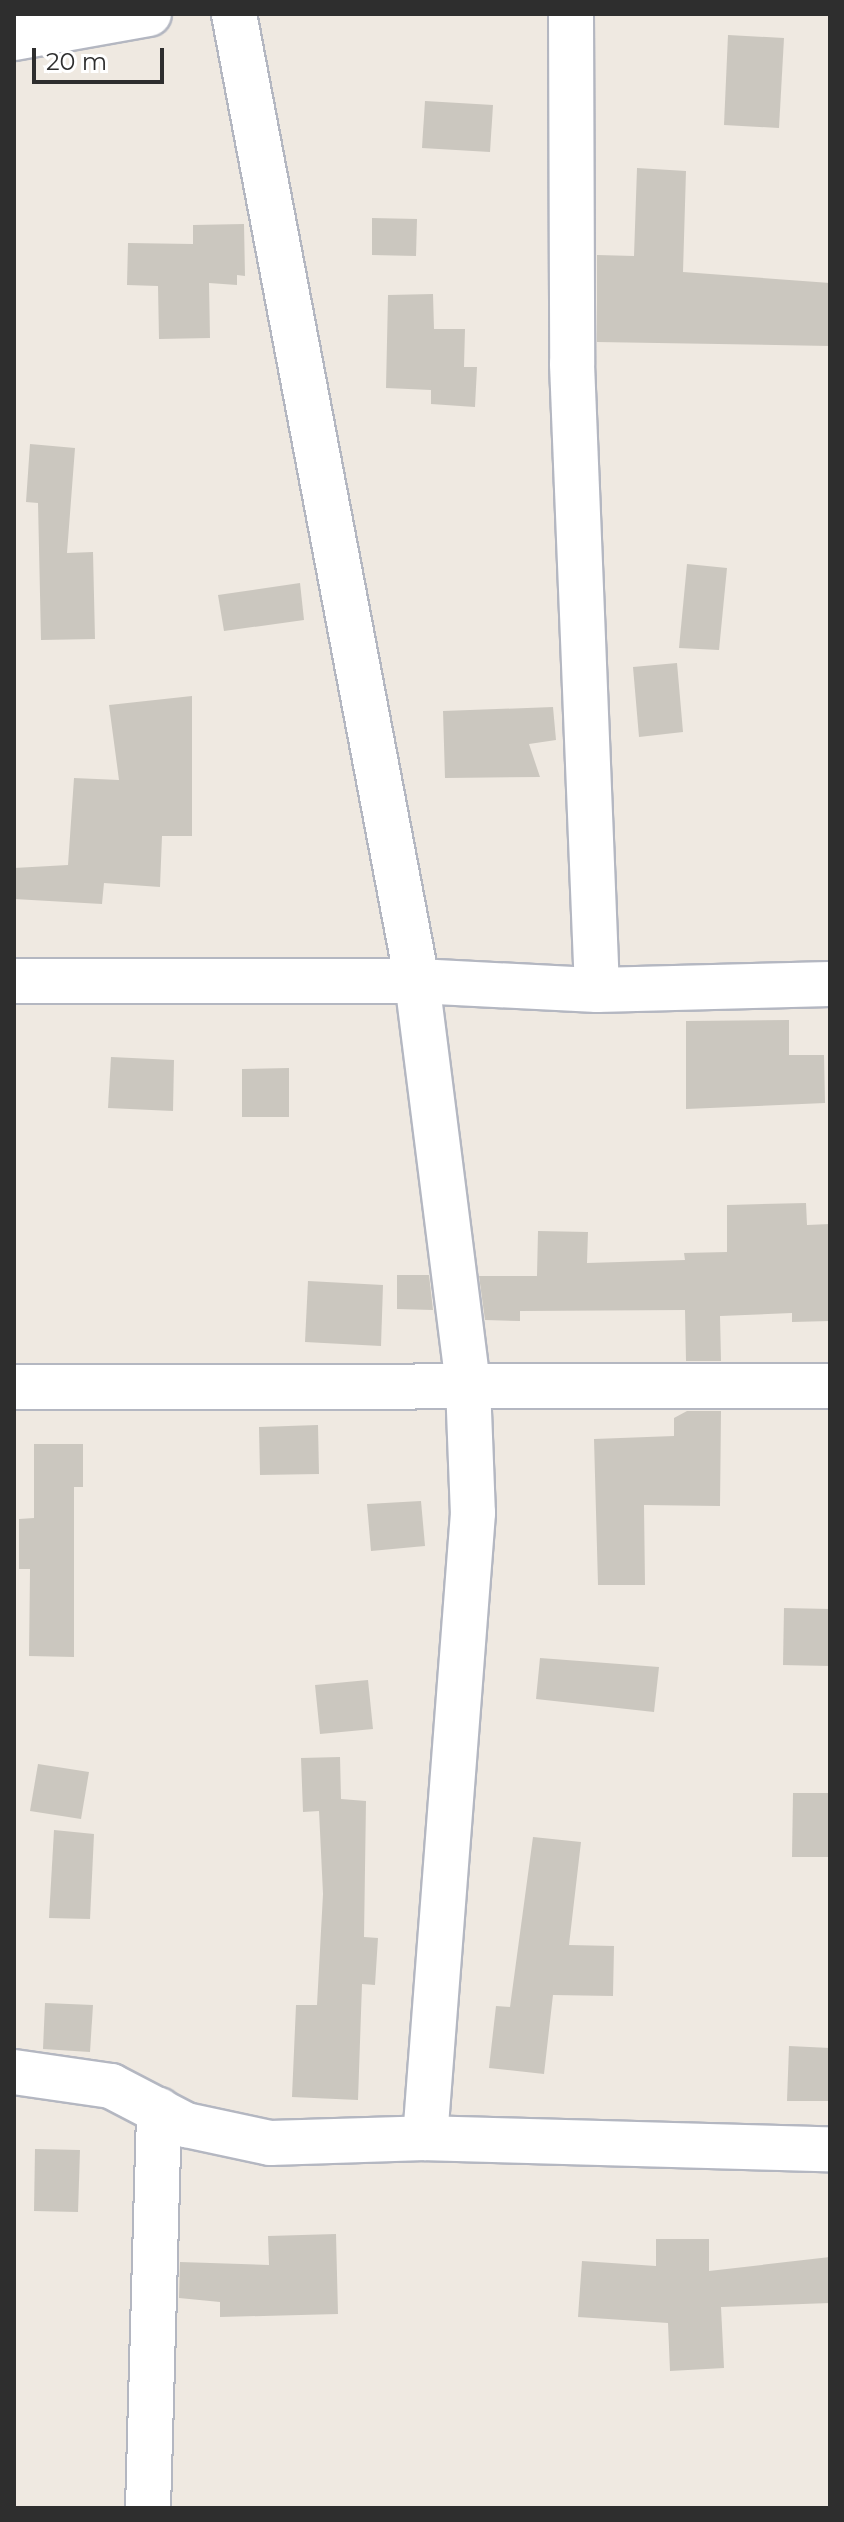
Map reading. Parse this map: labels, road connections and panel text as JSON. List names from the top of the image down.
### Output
{
  "scale_bar": "20 m"
}
